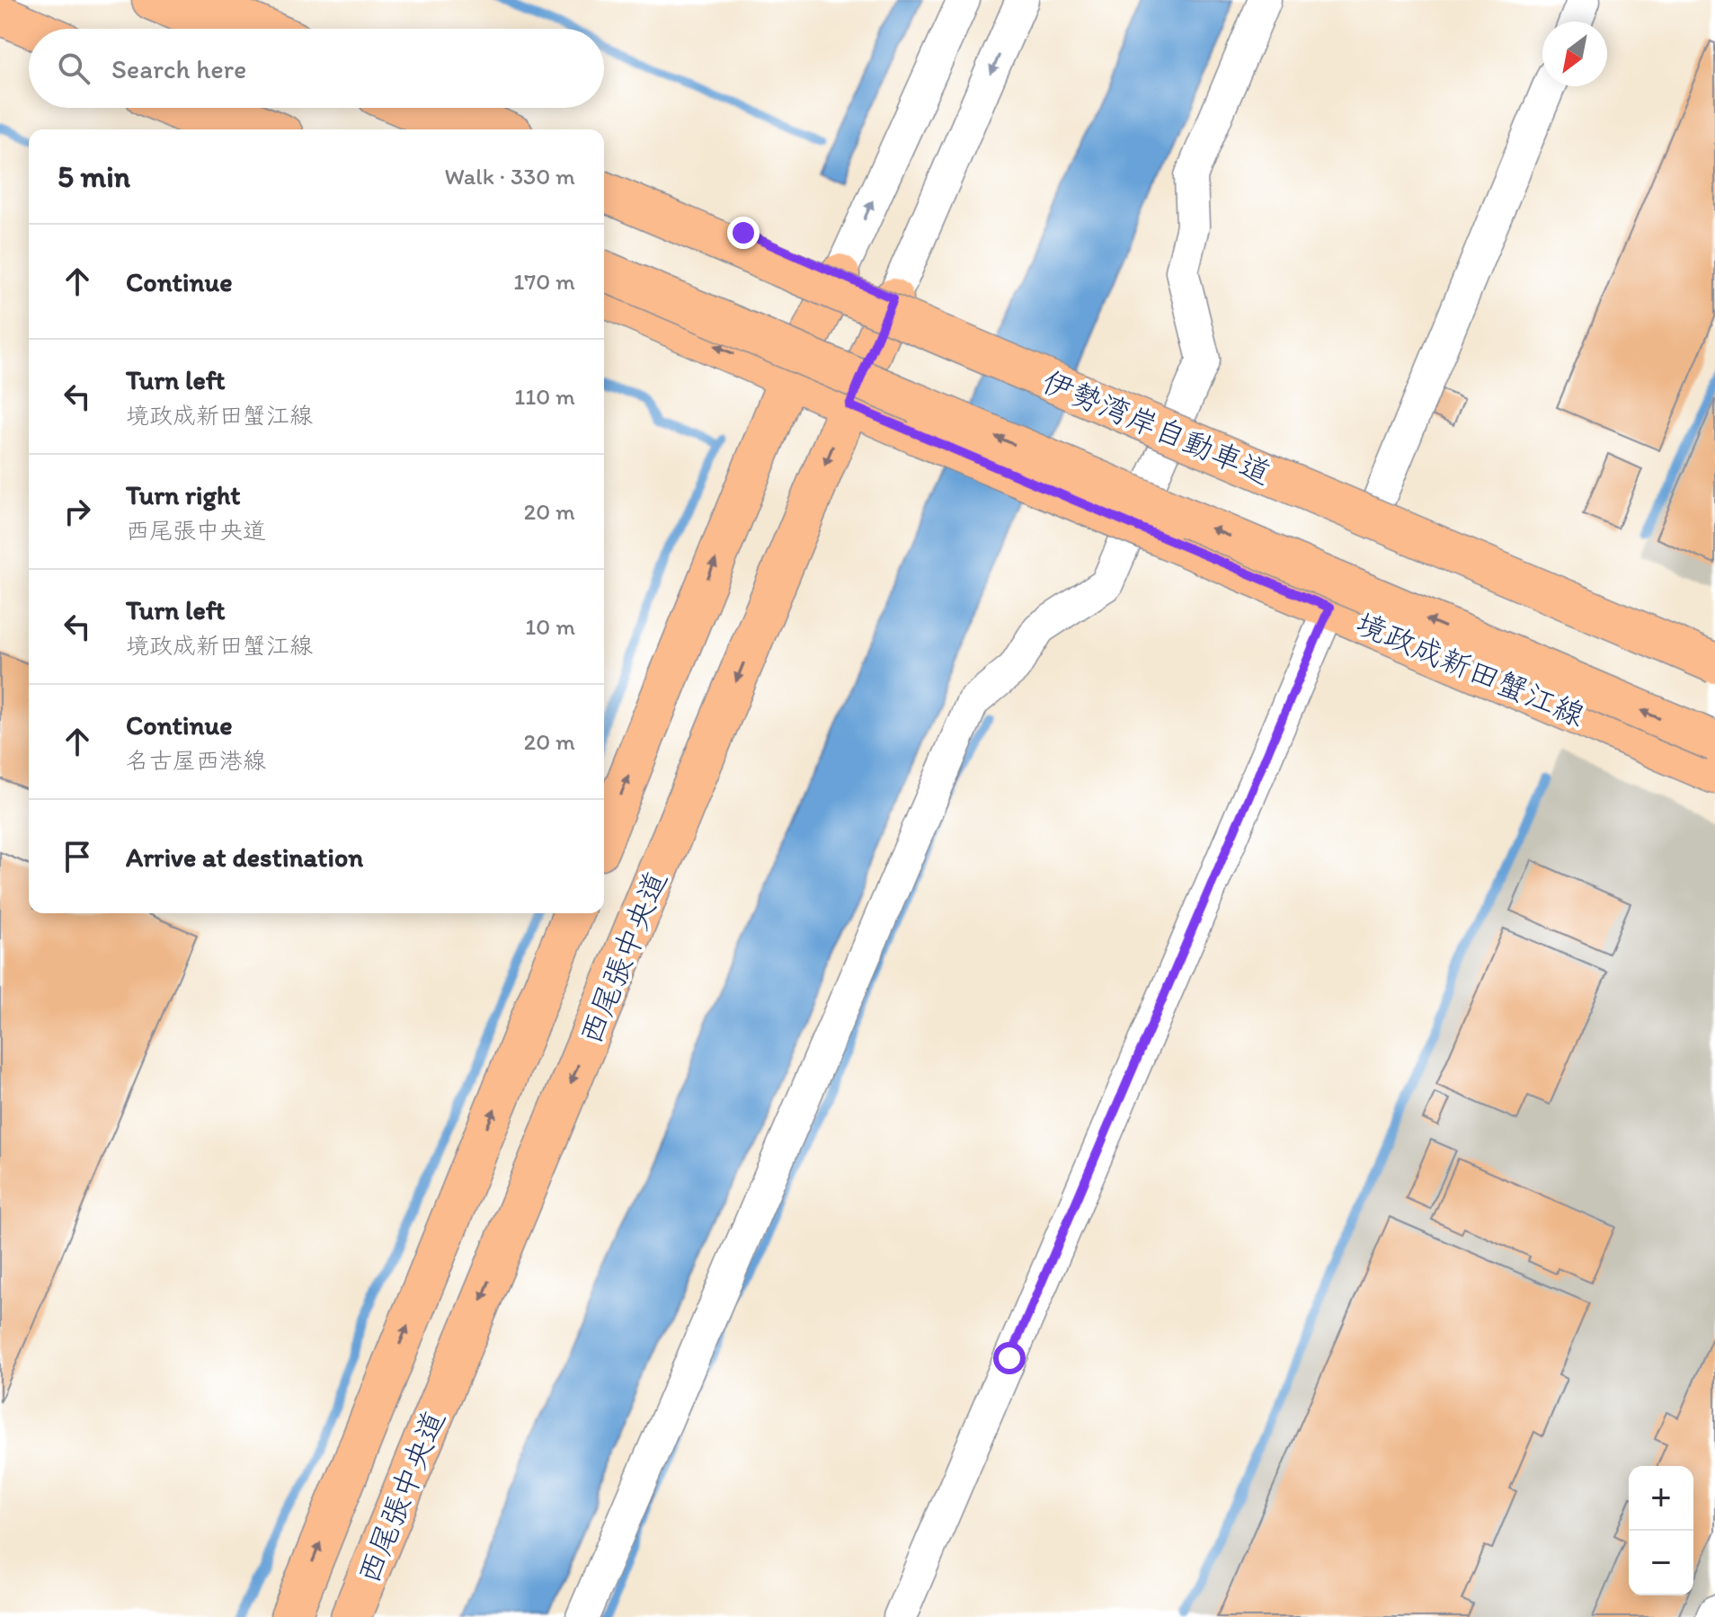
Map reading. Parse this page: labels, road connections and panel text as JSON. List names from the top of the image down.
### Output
{
  "streets": {
    "main road": ["伊勢湾岸自動車道", "境政成新田蟹江線", "西尾張中央道"]
  },
  "crossings": [
    ["境政成新田蟹江線", "西尾張中央道"]
  ],
  "north": "bottom left",
  "page": {
    "search": "Search here",
    "heading": ["5 min", "Walk · 330 m"],
    "list": [
      ["Continue", "170 m"],
      ["Turn left", "境政成新田蟹江線", "110 m"],
      ["Turn right", "西尾張中央道", "20 m"],
      ["Turn left", "境政成新田蟹江線", "10 m"],
      ["Continue", "名古屋西港線", "20 m"],
      "Arrive at destination"
    ],
    "map_buttons": ["+", "−"]
  }
}
